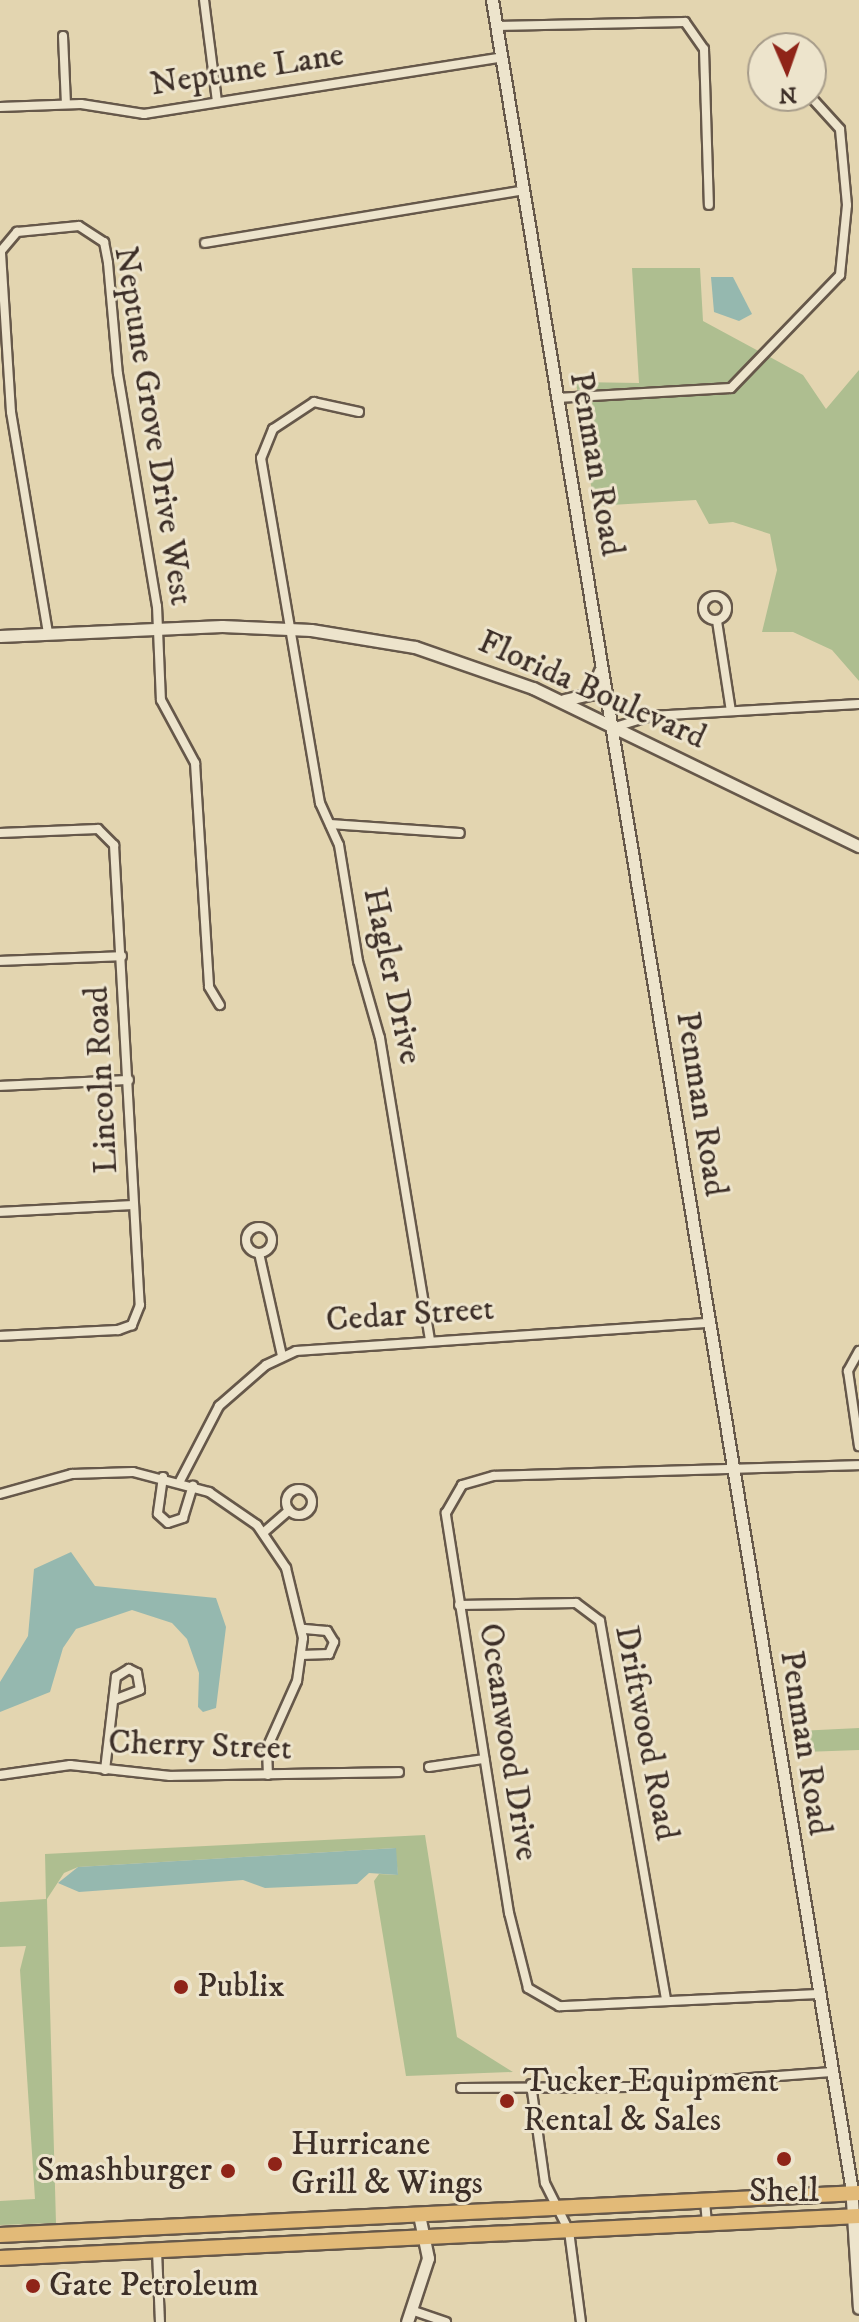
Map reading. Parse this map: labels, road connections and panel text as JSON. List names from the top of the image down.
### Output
{
  "streets": {
    "street": [
      "Neptune Lane",
      "Neptune Grove Drive West",
      "Penman Road",
      "Florida Boulevard",
      "Hagler Drive",
      "Lincoln Road",
      "Cedar Street",
      "Driftwood Road",
      "Oceanwood Drive",
      "Cherry Street"
    ]
  },
  "crossings": [
    ["Neptune Lane", "Penman Road"],
    ["Neptune Grove Drive West", "Florida Boulevard"],
    ["Penman Road", "Florida Boulevard"],
    ["Penman Road", "Cedar Street"],
    ["Penman Road", "Oceanwood Drive"],
    ["Florida Boulevard", "Hagler Drive"],
    ["Hagler Drive", "Cedar Street"],
    ["Driftwood Road", "Oceanwood Drive"]
  ],
  "places": [
    "Publix",
    "Tucker Equipment Rental & Sales",
    "Shell",
    "Hurricane Grill & Wings",
    "Smashburger",
    "Gate Petroleum"
  ],
  "north": "bottom"
}
